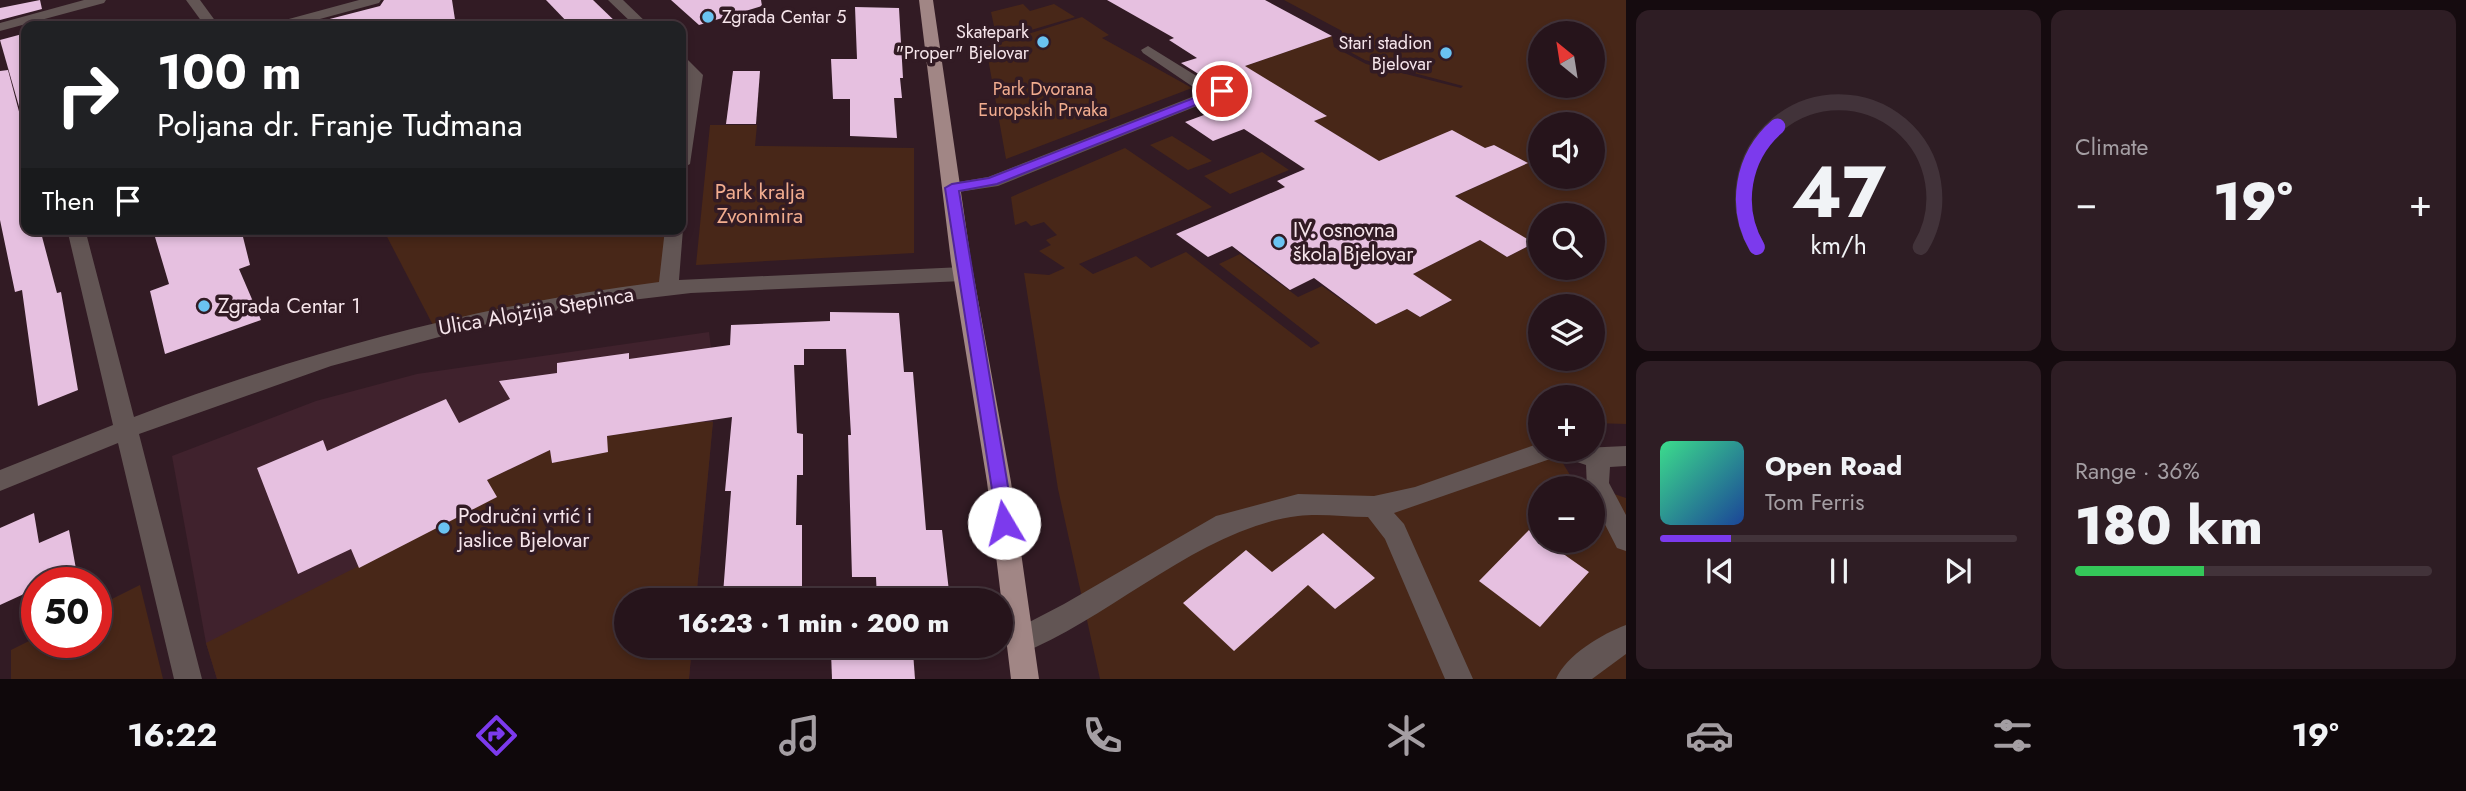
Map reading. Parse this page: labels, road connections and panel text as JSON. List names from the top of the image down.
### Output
{
  "streets": {
    "street": ["Ulica Alojzija Stepinca"]
  },
  "parks": ["Park Dvorana Europskih Prvaka", "Park kralja Zvonimira"],
  "places": [
    "Zgrada Centar 5",
    "Skatepark \"Proper\" Bjelovar",
    "Stari stadion Bjelovar",
    "IV. osnovna škola Bjelovar",
    "Zgrada Centar 1",
    "Područni vrtić i jaslice Bjelovar"
  ],
  "north": "top left",
  "page": {
    "tile": [
      "Climate",
      ["Range · 36%", "180 km"]
    ],
    "map_buttons": ["+", "−"],
    "turn": ["100 m", "Poljana dr. Franje Tuđmana"],
    "then": "Then",
    "heat": ["−", "19°", "+"],
    "song": ["Open Road", "Tom Ferris"],
    "limit": "50",
    "trip": "16:23 · 1 min · 200 m",
    "tabs": ["16:22", "19°"],
    "gauge": ["47", "km/h"]
  }
}
